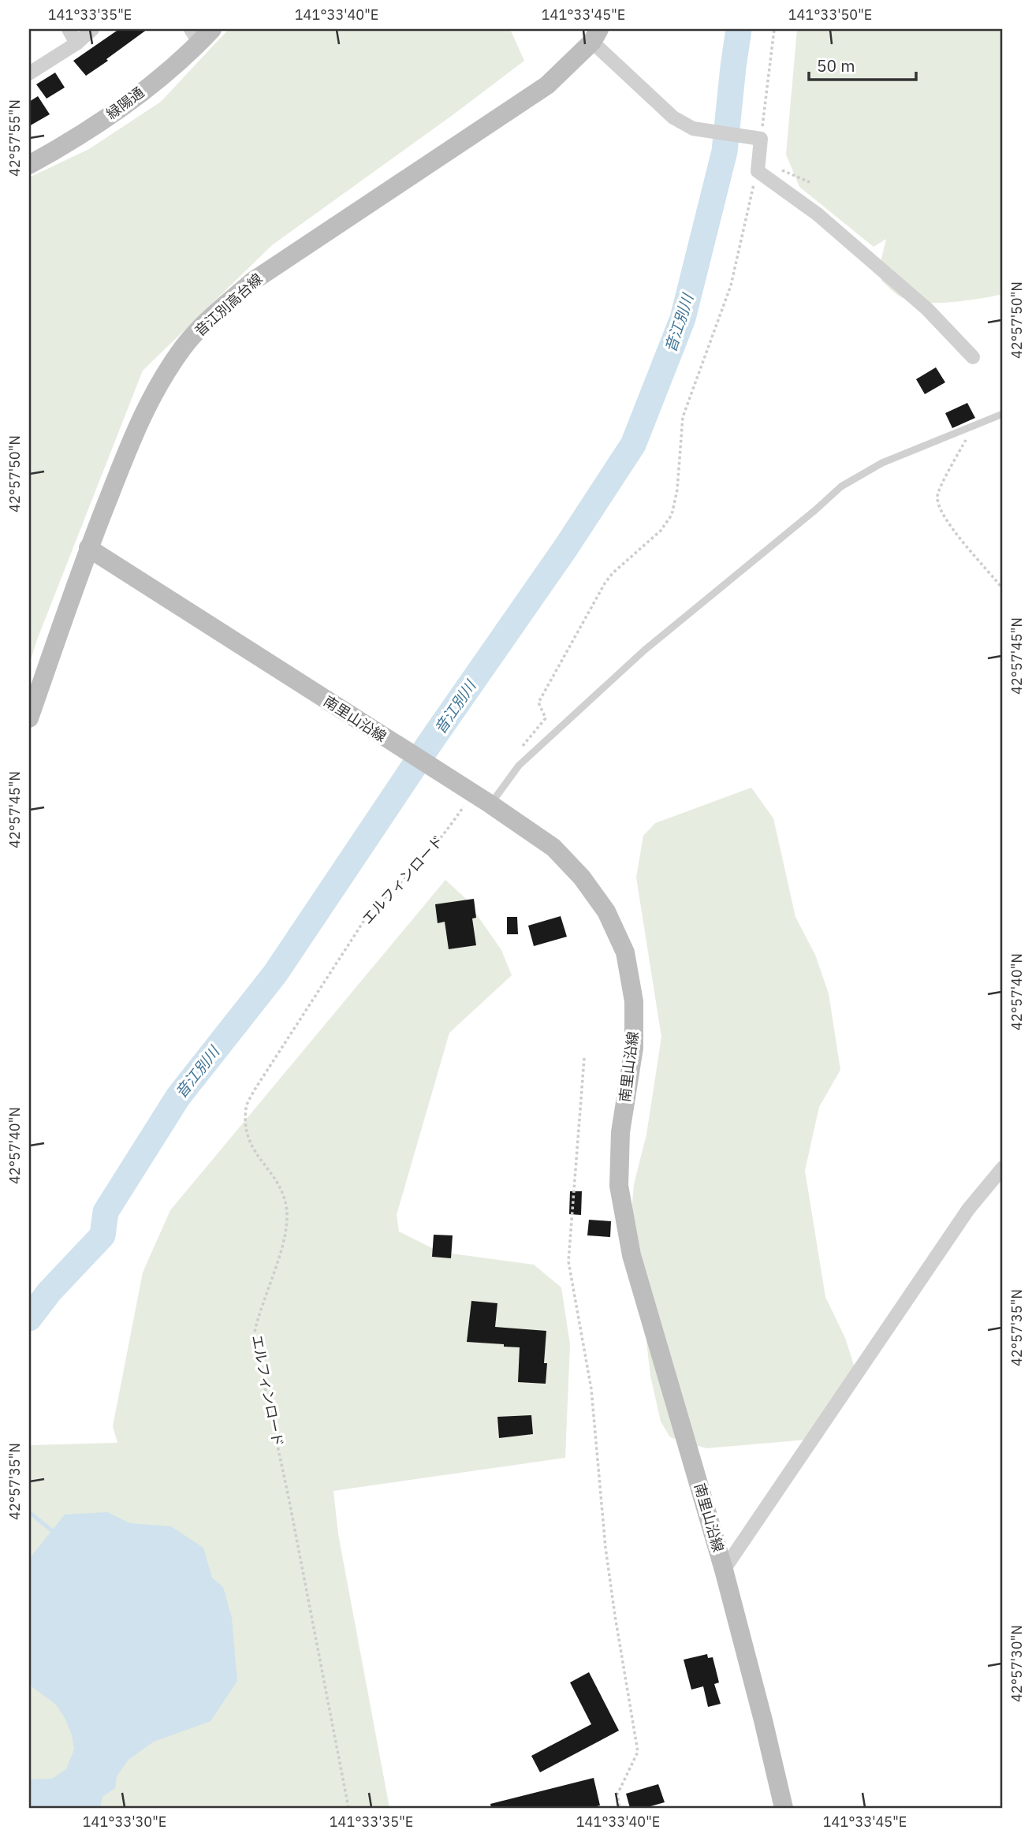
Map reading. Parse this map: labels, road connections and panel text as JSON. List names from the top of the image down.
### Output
{
  "streets": {
    "street": ["緑陽通", "音江別高台線", "南里山沿線"],
    "path": ["エルフィンロード"]
  },
  "crossings": [
    ["音江別高台線", "南里山沿線"],
    ["南里山沿線", "エルフィンロード"]
  ],
  "water": ["音江別川"],
  "scale_bar": "50 m",
  "coordinates": [
    "141°33'35\"E",
    "141°33'40\"E",
    "141°33'45\"E",
    "141°33'50\"E",
    "42°57'55\"N",
    "42°57'50\"N",
    "42°57'45\"N",
    "42°57'40\"N",
    "42°57'35\"N",
    "42°57'30\"N",
    "141°33'30\"E"
  ]
}
